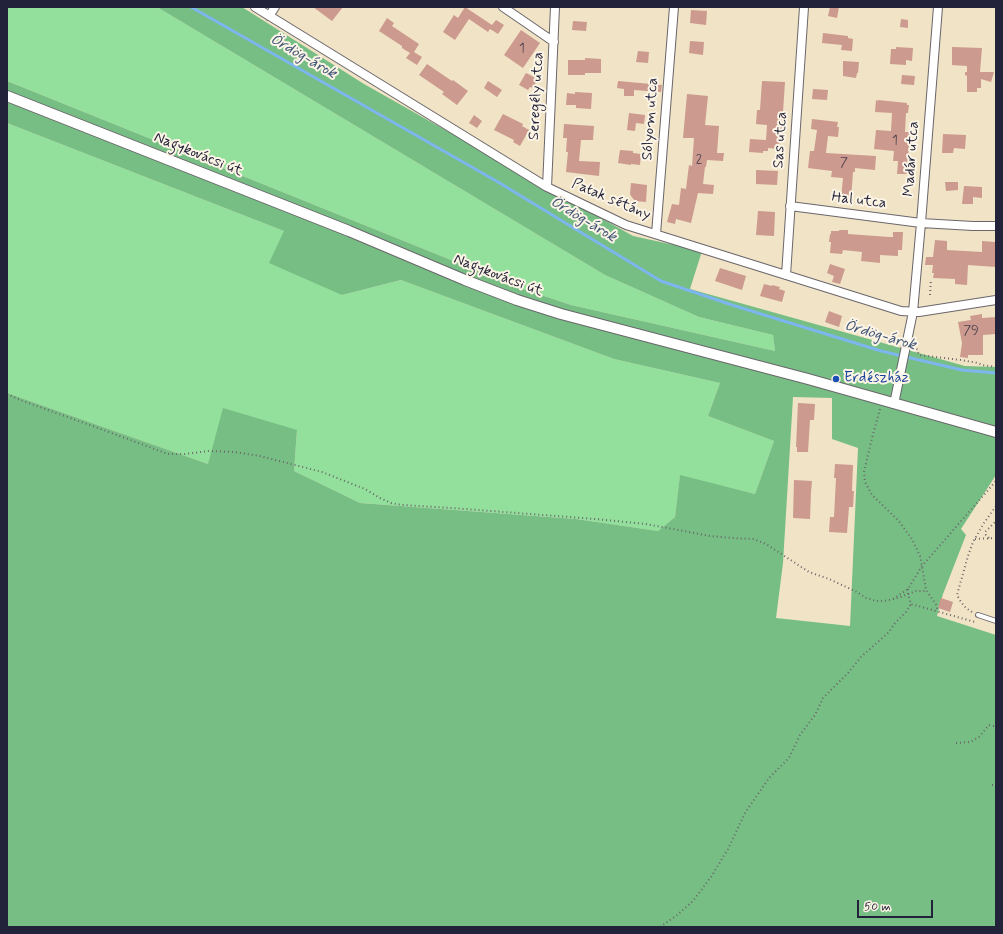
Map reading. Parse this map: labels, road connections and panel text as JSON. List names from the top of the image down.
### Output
{
  "streets": {
    "street": [
      "Seregély utca",
      "Sólyom utca",
      "Sas utca",
      "Nagykovácsi út",
      "Madár utca",
      "Patak sétány",
      "Hal utca"
    ]
  },
  "crossings": [
    ["Seregély utca", "Patak sétány"],
    ["Sólyom utca", "Patak sétány"],
    ["Sas utca", "Patak sétány"],
    ["Sas utca", "Hal utca"],
    ["Nagykovácsi út", "Madár utca"],
    ["Madár utca", "Patak sétány"],
    ["Madár utca", "Hal utca"]
  ],
  "water": ["Ördög-árok"],
  "places": ["Erdészház"],
  "house_numbers": [
    "1",
    "1",
    "2",
    "7",
    "79"
  ],
  "scale_bar": "50 m"
}
